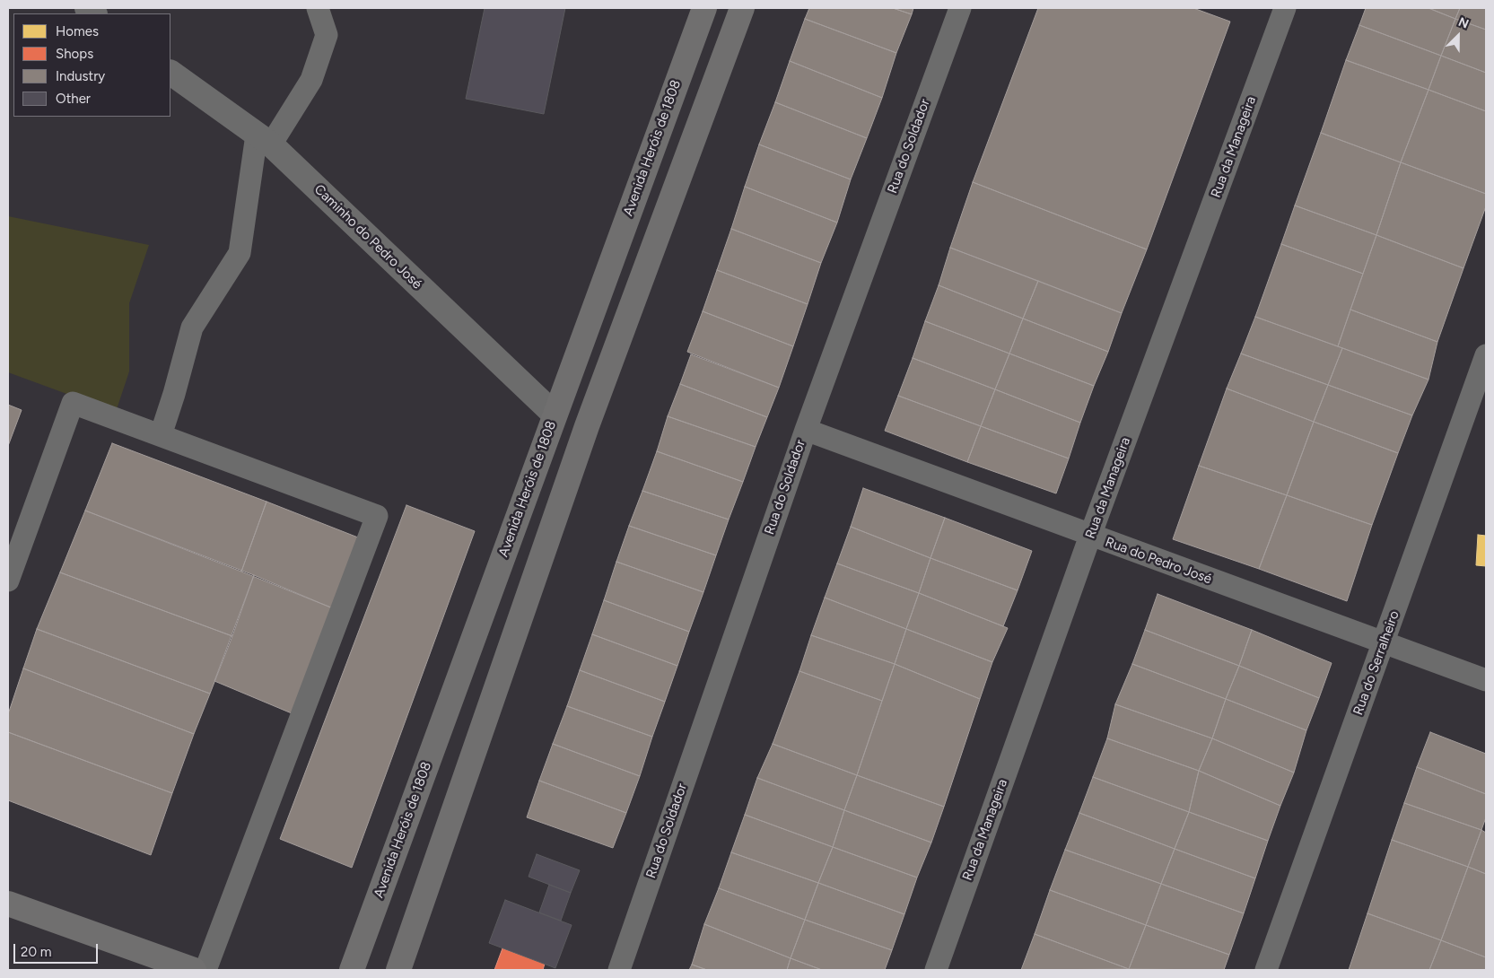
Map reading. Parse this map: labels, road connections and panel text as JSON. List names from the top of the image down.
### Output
{
  "streets": {
    "main road": ["Avenida Heróis de 1808"],
    "street": [
      "Rua do Soldador",
      "Rua da Manageira",
      "Caminho do Pedro José",
      "Rua do Pedro José",
      "Rua do Serralheiro"
    ]
  },
  "crossings": [
    ["Rua do Soldador", "Rua do Pedro José"],
    ["Rua da Manageira", "Rua do Pedro José"],
    ["Avenida Heróis de 1808", "Caminho do Pedro José"],
    ["Rua do Pedro José", "Rua do Serralheiro"]
  ],
  "legend": [
    "Homes",
    "Shops",
    "Industry",
    "Other"
  ],
  "scale_bar": "20 m",
  "north": "top right"
}
